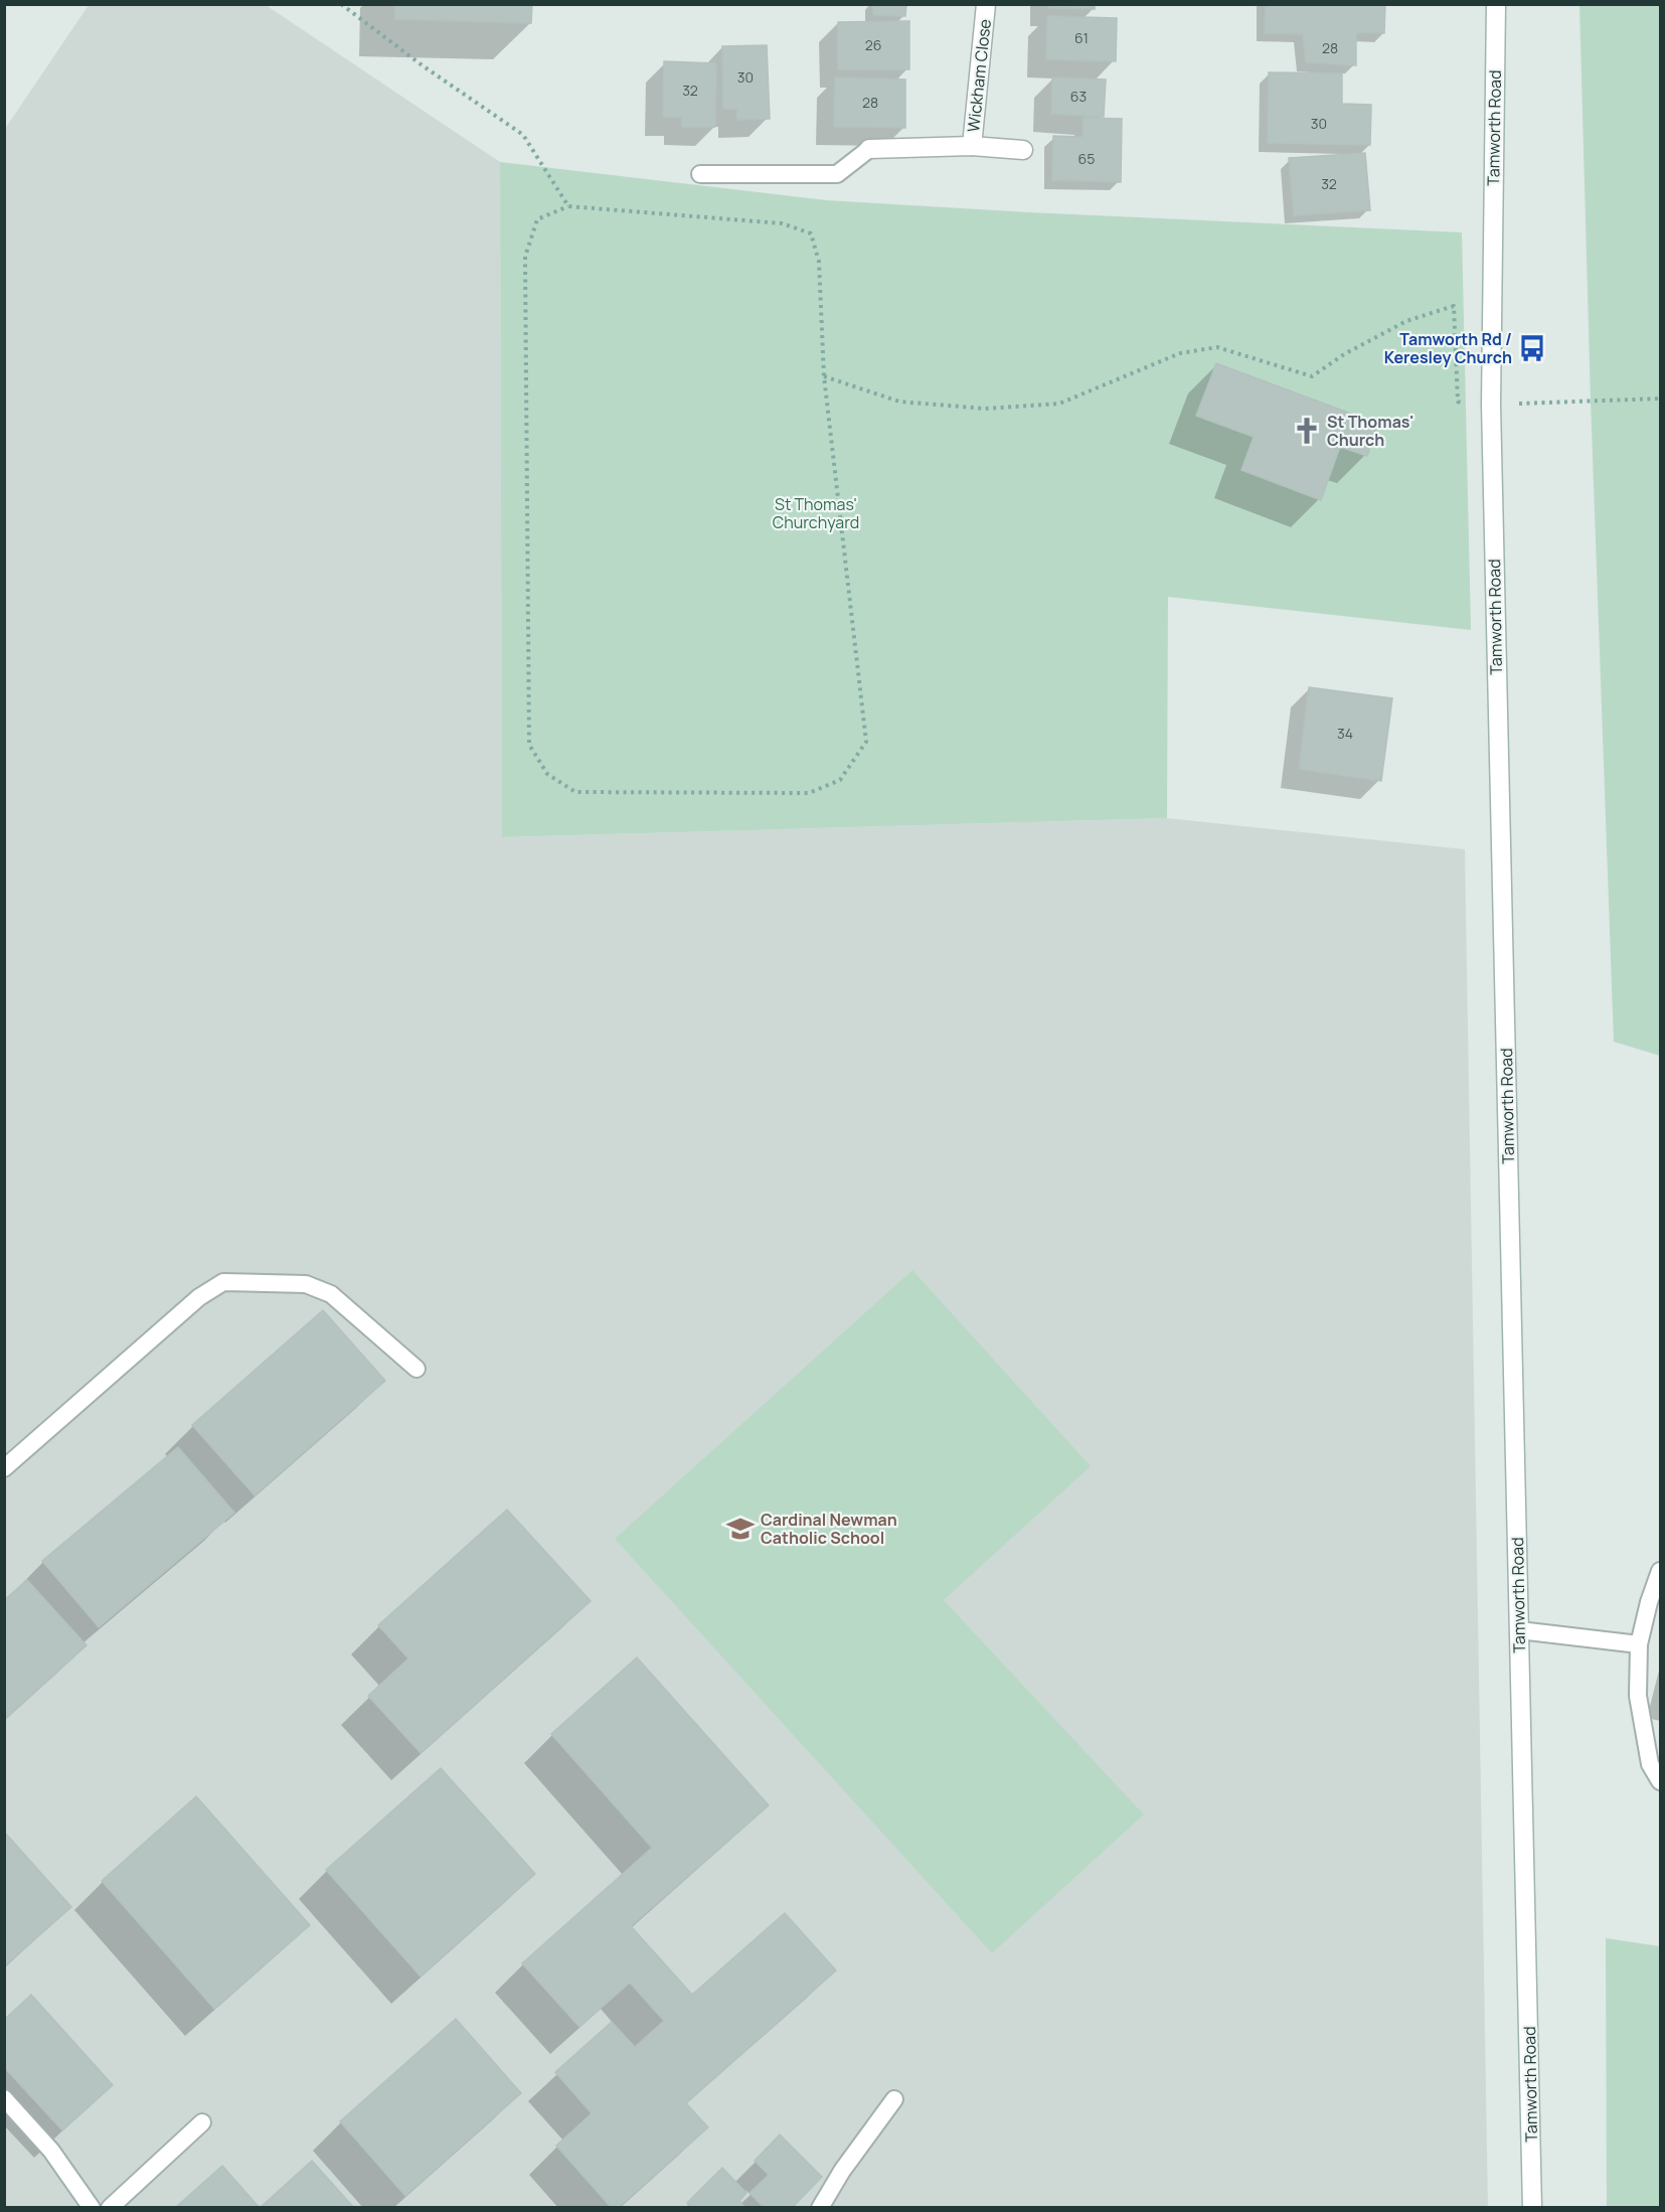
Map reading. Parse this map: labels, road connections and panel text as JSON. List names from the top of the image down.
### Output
{
  "streets": {
    "main road": ["Wickham Close", "Tamworth Road"]
  },
  "parks": ["St Thomas' Churchyard"],
  "places": {
    "bus stop": ["Tamworth Rd / Keresley Church"],
    "church": ["St Thomas' Church"],
    "school or university": ["Cardinal Newman Catholic School"]
  },
  "house_numbers": [
    "61",
    "26",
    "28",
    "30",
    "32",
    "63",
    "28",
    "30",
    "65",
    "32",
    "34"
  ]
}
